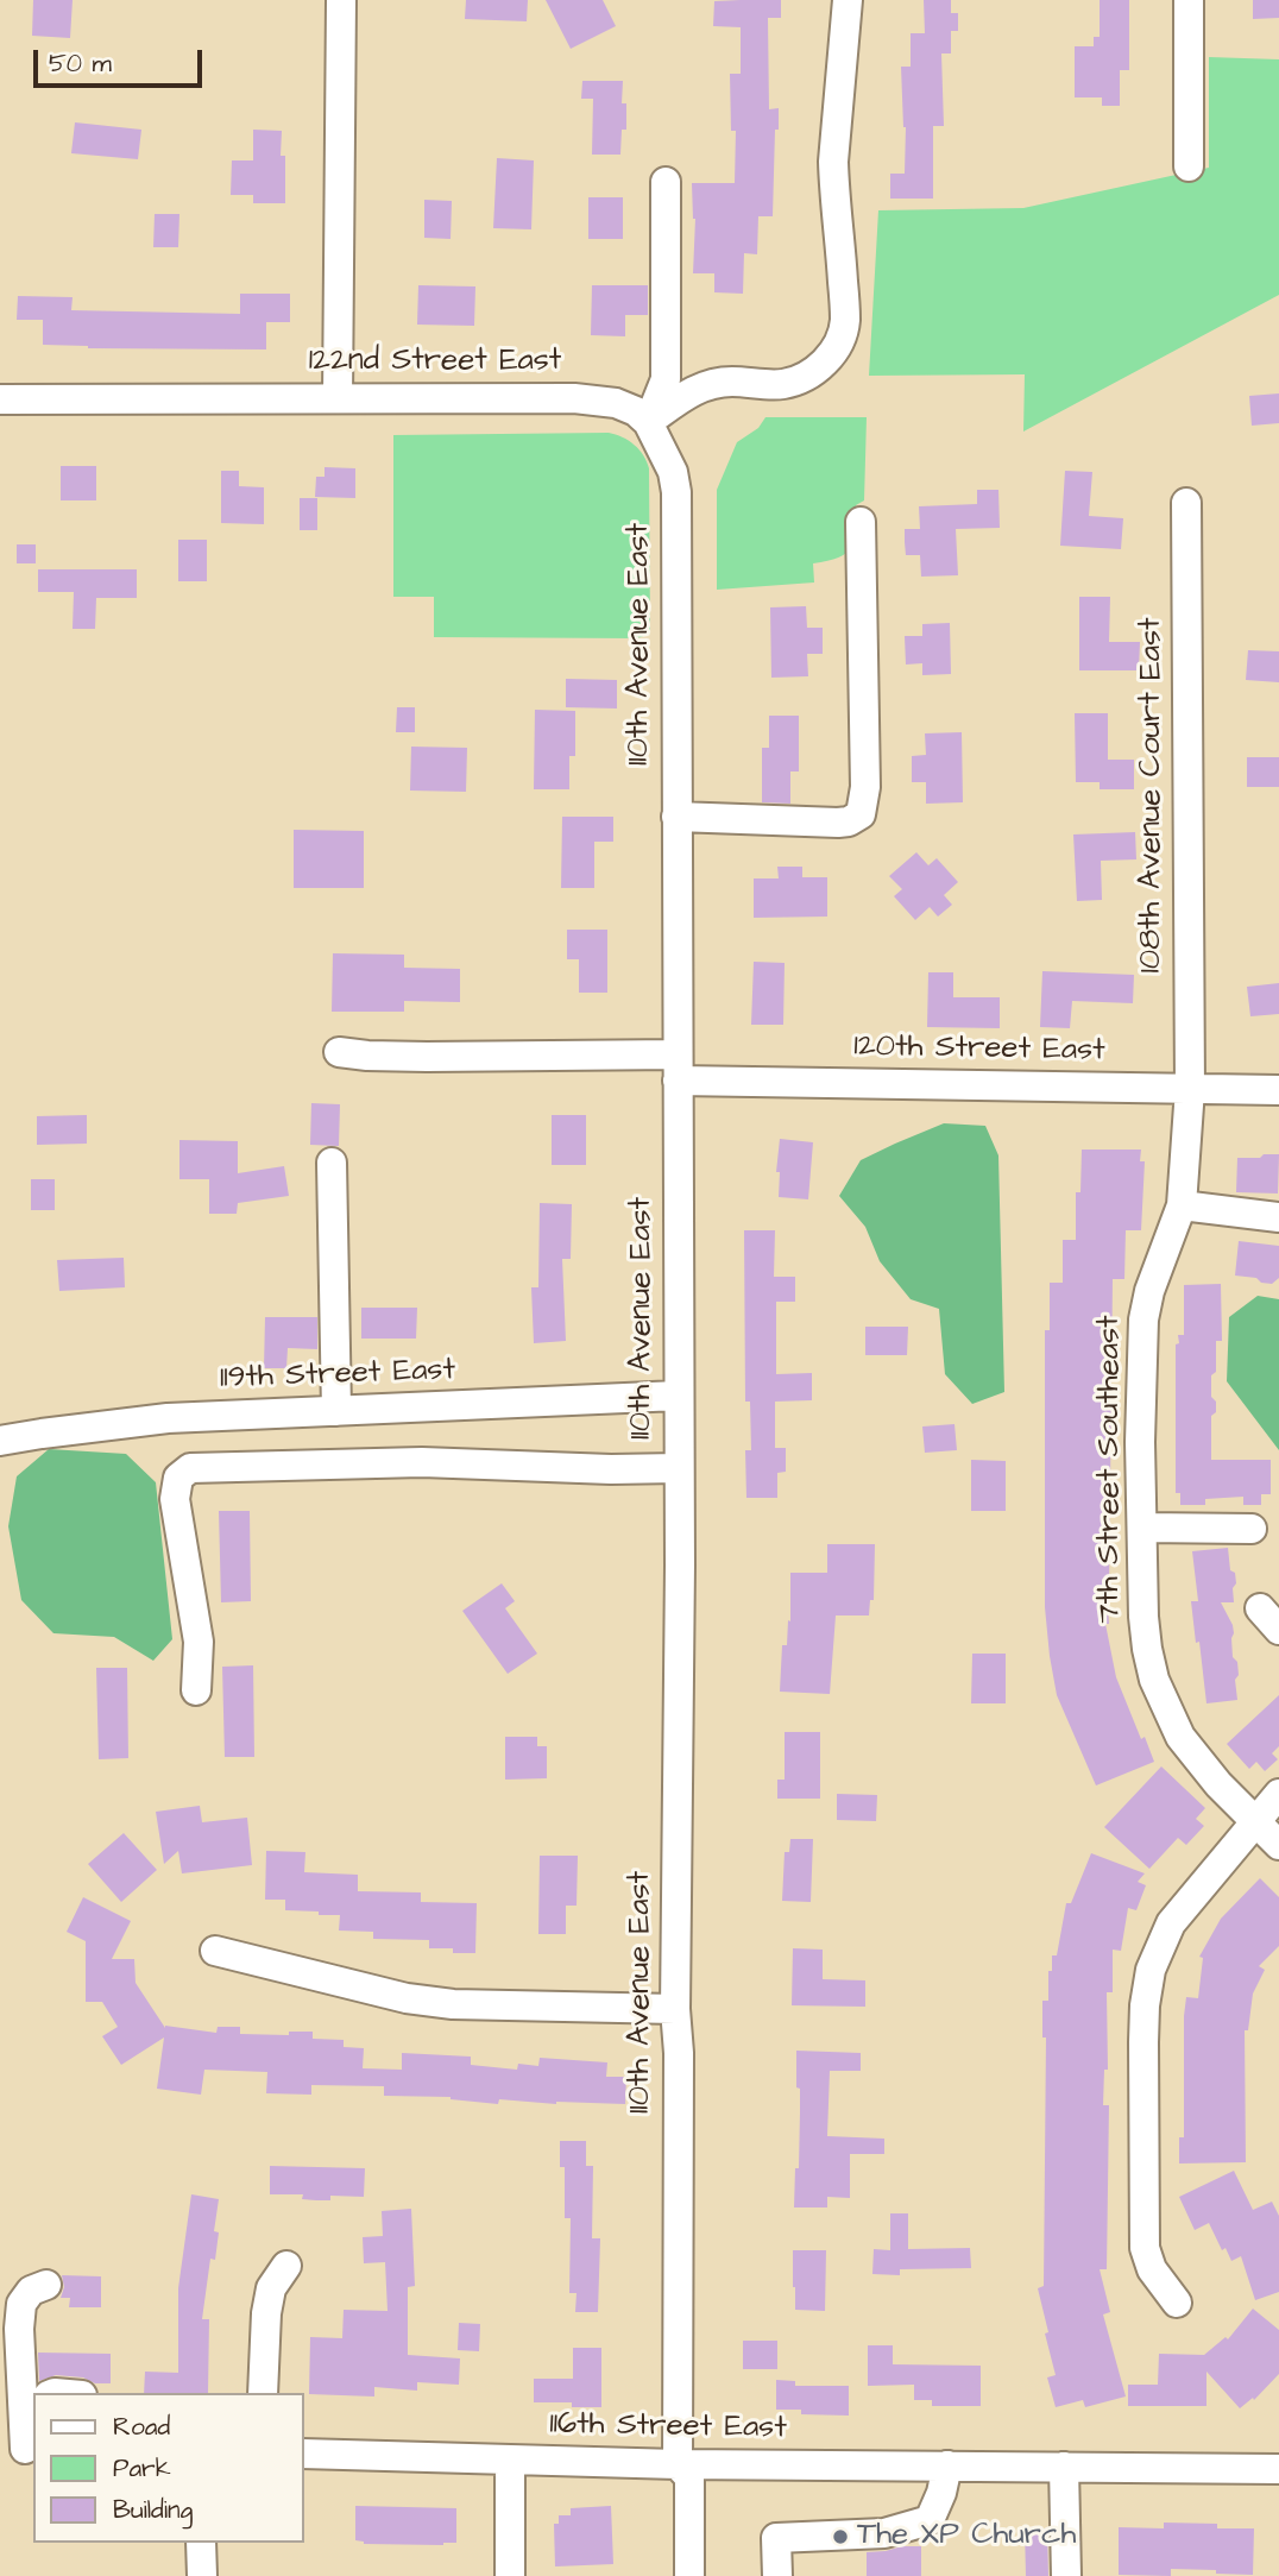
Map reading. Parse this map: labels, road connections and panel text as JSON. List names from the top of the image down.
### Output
{
  "streets": {
    "street": [
      "122nd Street East",
      "110th Avenue East",
      "108th Avenue Court East",
      "120th Street East",
      "119th Street East",
      "7th Street Southeast",
      "116th Street East"
    ]
  },
  "crossings": [
    ["122nd Street East", "110th Avenue East"],
    ["110th Avenue East", "120th Street East"],
    ["110th Avenue East", "119th Street East"],
    ["110th Avenue East", "116th Street East"],
    ["108th Avenue Court East", "120th Street East"],
    ["108th Avenue Court East", "7th Street Southeast"],
    ["120th Street East", "7th Street Southeast"]
  ],
  "places": ["The XP Church"],
  "legend": ["Road", "Park", "Building"],
  "scale_bar": "50 m"
}
